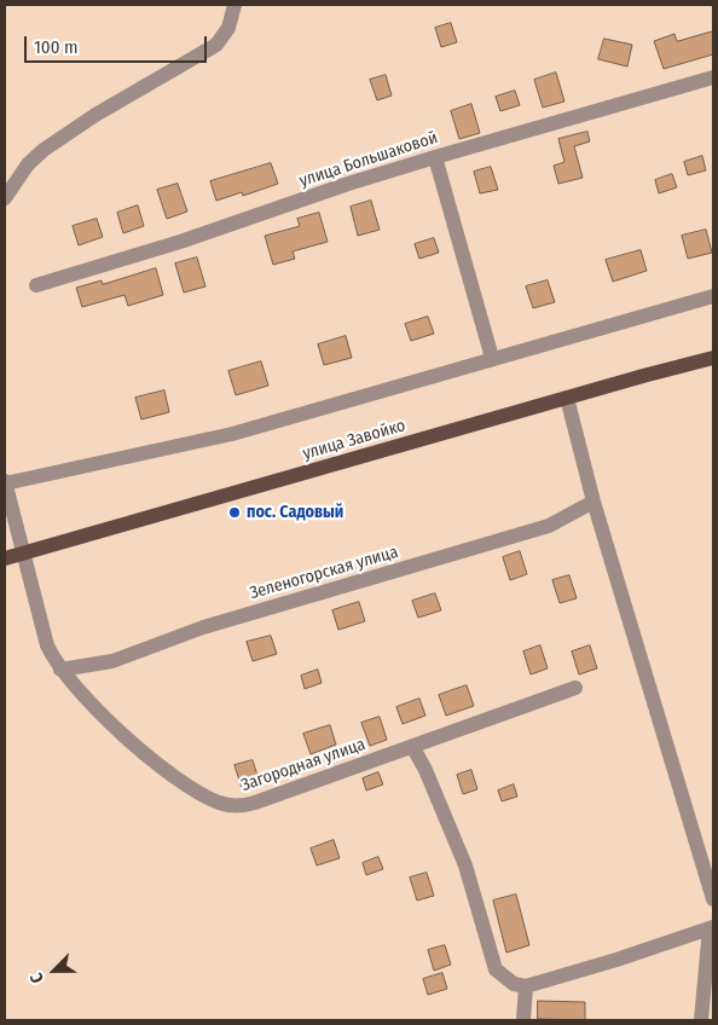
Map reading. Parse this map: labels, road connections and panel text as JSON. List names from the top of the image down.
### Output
{
  "streets": {
    "main road": ["улица Завойко"],
    "street": ["улица Большаковой", "Зеленогорская улица", "Загородная улица"]
  },
  "crossings": [
    ["улица Завойко", "Загородная улица"],
    ["Зеленогорская улица", "Загородная улица"]
  ],
  "places": ["пос. Садовый"],
  "scale_bar": "100 m",
  "north": "bottom left"
}
